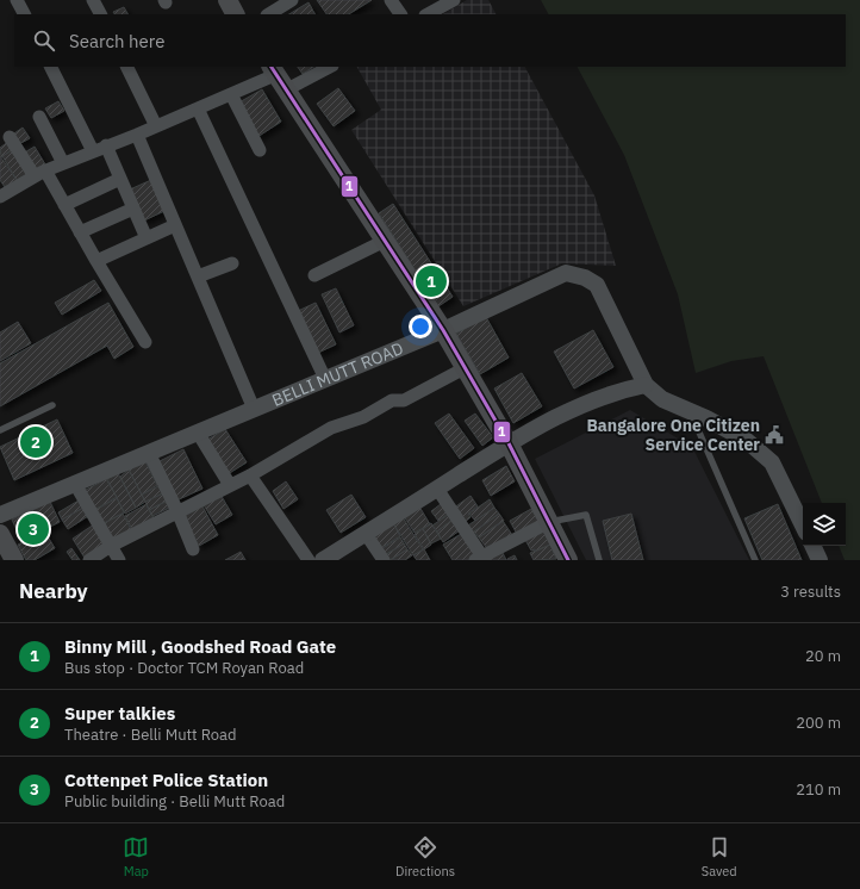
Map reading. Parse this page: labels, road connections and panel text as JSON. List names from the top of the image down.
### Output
{
  "streets": {
    "street": ["BELLI MUTT ROAD"]
  },
  "places": {
    "public building": ["Bangalore One Citizen Service Center"]
  },
  "lines": ["transit line 1"],
  "page": {
    "search": "Search here",
    "pins": ["1", "2", "3"],
    "heading": ["Nearby", "3 results"],
    "list": [
      {
        "mark": "1",
        "name": "Binny Mill , Goodshed Road Gate",
        "note": "Bus stop · Doctor TCM Royan Road",
        "value": "20 m"
      },
      {
        "mark": "2",
        "name": "Super talkies",
        "note": "Theatre · Belli Mutt Road",
        "value": "200 m"
      },
      {
        "mark": "3",
        "name": "Cottenpet Police Station",
        "note": "Public building · Belli Mutt Road",
        "value": "210 m"
      }
    ],
    "nav": ["Map", "Directions", "Saved"]
  }
}
